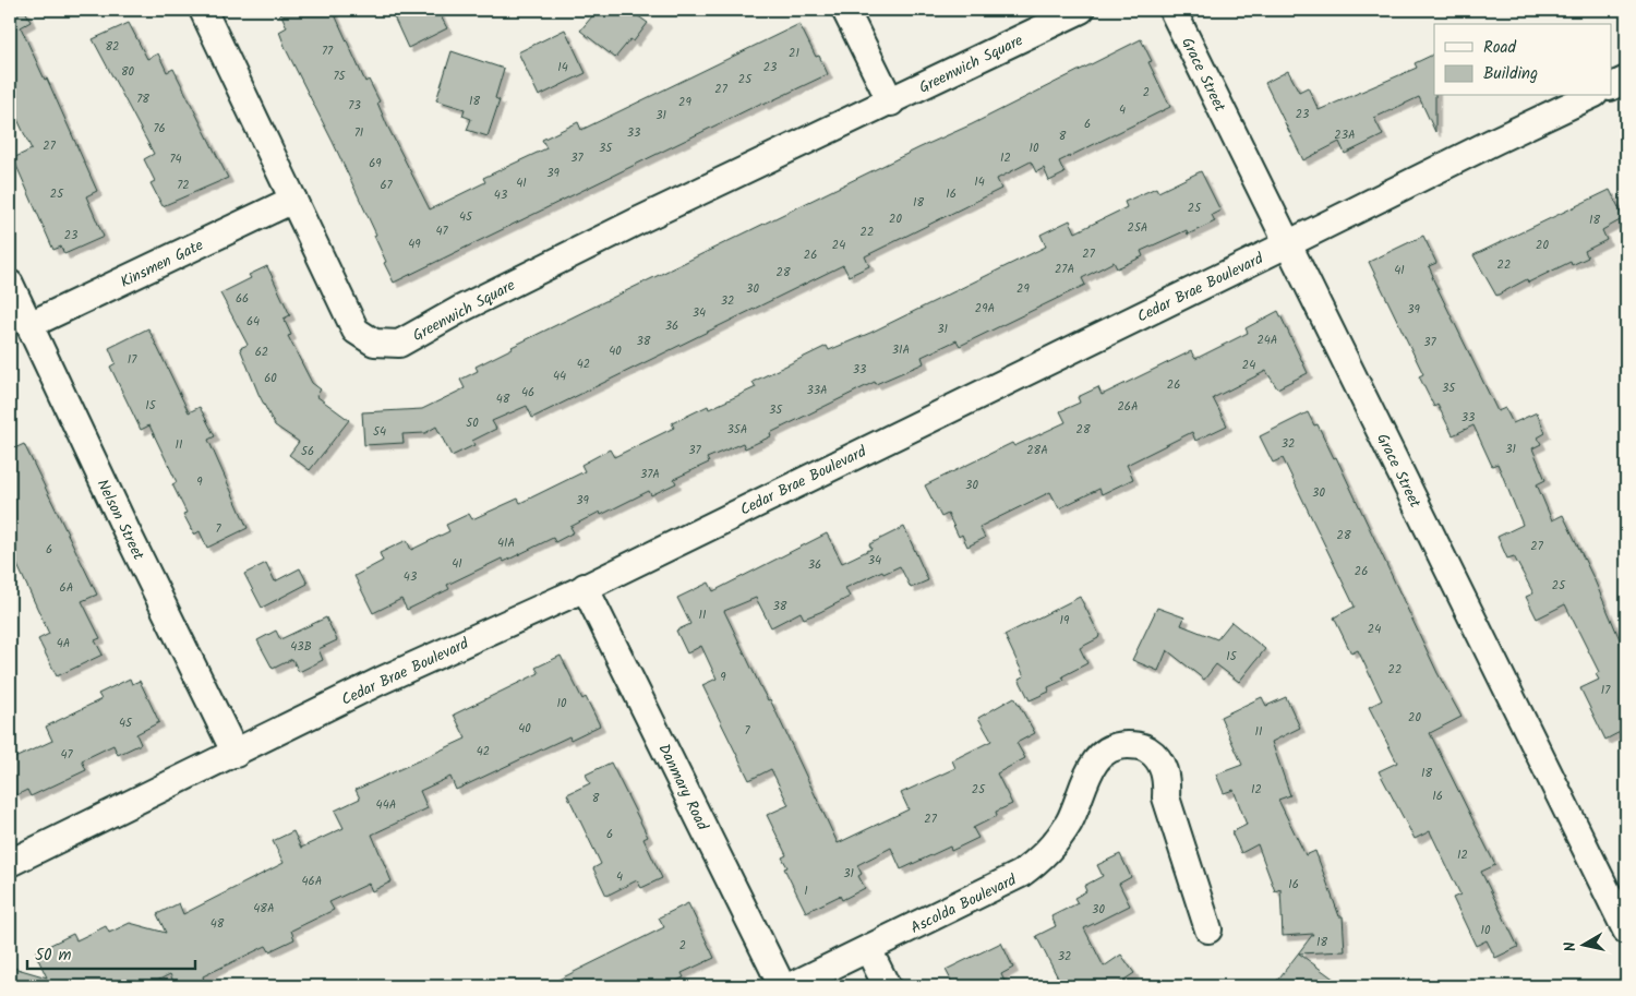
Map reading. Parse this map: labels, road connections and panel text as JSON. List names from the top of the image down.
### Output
{
  "streets": {
    "street": [
      "Greenwich Square",
      "Grace Street",
      "Kinsmen Gate",
      "Cedar Brae Boulevard",
      "Nelson Street",
      "Danmary Road",
      "Ascolda Boulevard"
    ]
  },
  "crossings": [
    ["Greenwich Square", "Kinsmen Gate"],
    ["Grace Street", "Cedar Brae Boulevard"],
    ["Kinsmen Gate", "Nelson Street"],
    ["Cedar Brae Boulevard", "Nelson Street"],
    ["Cedar Brae Boulevard", "Danmary Road"]
  ],
  "house_numbers": [
    "82",
    "77",
    "21",
    "14",
    "23",
    "80",
    "75",
    "25",
    "27",
    "2",
    "78",
    "18",
    "29",
    "73",
    "4",
    "23",
    "31",
    "6",
    "76",
    "71",
    "33",
    "23A",
    "8",
    "27",
    "35",
    "10",
    "37",
    "12",
    "74",
    "69",
    "39",
    "14",
    "41",
    "72",
    "67",
    "25",
    "16",
    "43",
    "18",
    "25",
    "45",
    "20",
    "18",
    "25A",
    "47",
    "22",
    "23",
    "49",
    "24",
    "20",
    "27",
    "26",
    "22",
    "27A",
    "41",
    "28",
    "30",
    "29",
    "66",
    "32",
    "29A",
    "39",
    "34",
    "64",
    "36",
    "31",
    "24A",
    "38",
    "37",
    "31A",
    "40",
    "62",
    "17",
    "42",
    "24",
    "33",
    "44",
    "60",
    "26",
    "35",
    "33A",
    "46",
    "48",
    "15",
    "26A",
    "35",
    "33",
    "50",
    "35A",
    "28",
    "54",
    "32",
    "11",
    "31",
    "37",
    "28A",
    "56",
    "37A",
    "9",
    "30",
    "30",
    "39",
    "7",
    "28",
    "41A",
    "27",
    "6",
    "34",
    "41",
    "36",
    "26",
    "43",
    "25",
    "6A",
    "38",
    "11",
    "19",
    "24",
    "4A",
    "43B",
    "15",
    "22",
    "9",
    "17",
    "10",
    "20",
    "45",
    "40",
    "7",
    "11",
    "42",
    "47",
    "18",
    "25",
    "12",
    "16",
    "8",
    "44A",
    "27",
    "6",
    "12",
    "31",
    "4",
    "46A",
    "16",
    "1",
    "48A",
    "30",
    "48",
    "10",
    "18",
    "2",
    "32"
  ],
  "legend": ["Road", "Building"],
  "scale_bar": "50 m",
  "north": "left"
}
